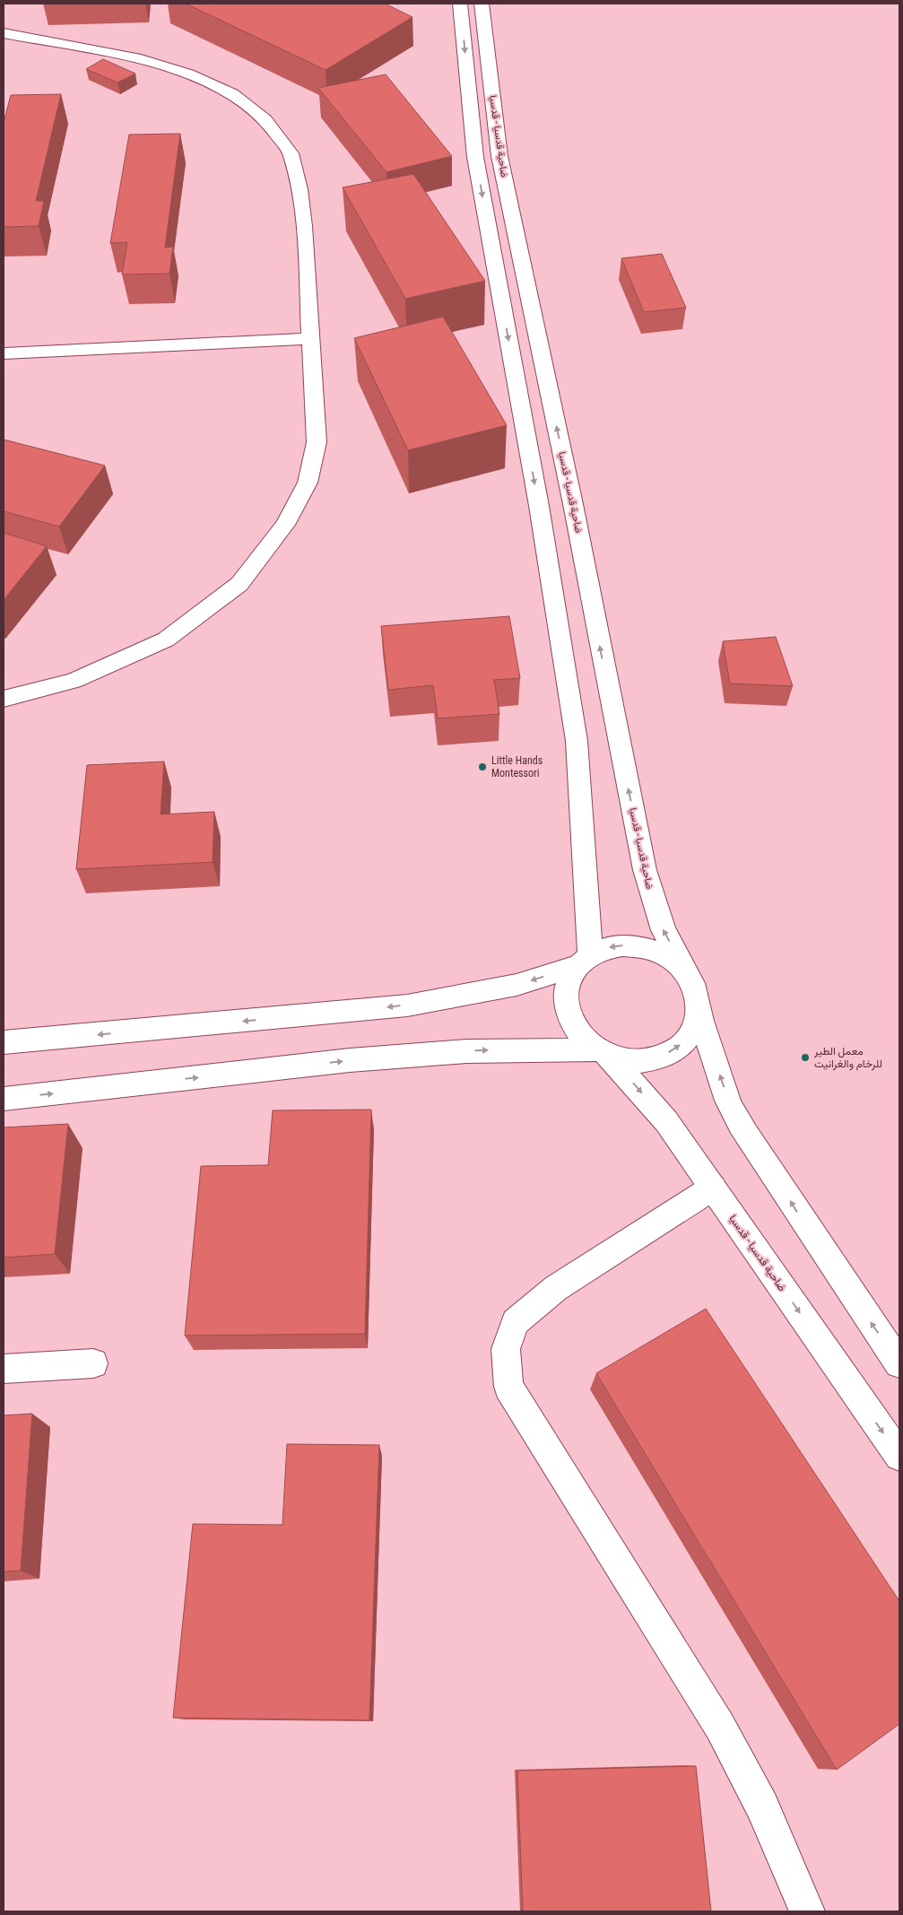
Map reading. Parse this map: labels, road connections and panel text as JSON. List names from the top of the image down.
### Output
{
  "streets": {
    "main road": ["ضاحية قدسيا - قدسيا"]
  },
  "places": ["Little Hands Montessori", "معمل الطير للرخام والغرانيت"]
}
